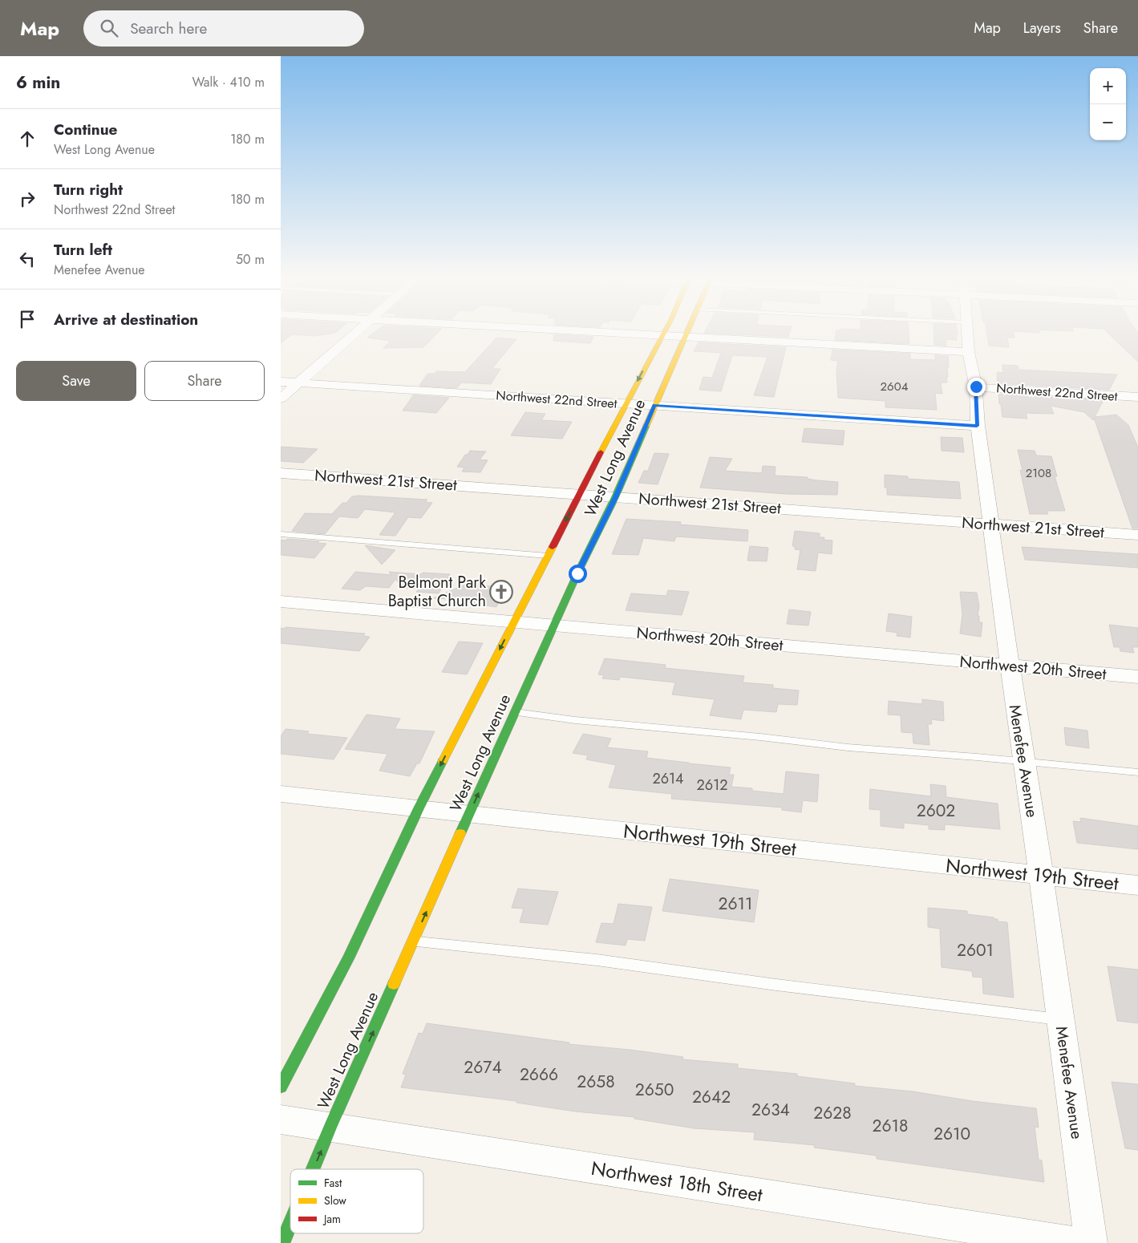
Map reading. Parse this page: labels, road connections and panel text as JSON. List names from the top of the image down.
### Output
{
  "streets": {
    "main road": ["West Long Avenue"],
    "street": [
      "Northwest 22nd Street",
      "Northwest 21st Street",
      "Northwest 20th Street",
      "Menefee Avenue",
      "Northwest 19th Street",
      "Northwest 18th Street"
    ]
  },
  "crossings": [
    ["Northwest 22nd Street", "West Long Avenue"],
    ["Northwest 22nd Street", "Menefee Avenue"],
    ["West Long Avenue", "Northwest 21st Street"],
    ["West Long Avenue", "Northwest 20th Street"],
    ["West Long Avenue", "Northwest 19th Street"],
    ["West Long Avenue", "Northwest 18th Street"],
    ["Northwest 21st Street", "Menefee Avenue"],
    ["Northwest 20th Street", "Menefee Avenue"],
    ["Menefee Avenue", "Northwest 19th Street"]
  ],
  "places": {
    "church": ["Belmont Park Baptist Church"]
  },
  "house_numbers": [
    "2604",
    "2108",
    "2614",
    "2612",
    "2602",
    "2611",
    "2601",
    "2674",
    "2666",
    "2658",
    "2650",
    "2642",
    "2634",
    "2628",
    "2618",
    "2610"
  ],
  "legend": ["Fast", "Slow", "Jam"],
  "page": {
    "header": "Map",
    "search": "Search here",
    "nav": ["Map", "Layers", "Share"],
    "heading": ["6 min", "Walk · 410 m"],
    "map_buttons": ["+", "−"],
    "list": [
      ["Continue", "West Long Avenue", "180 m"],
      ["Turn right", "Northwest 22nd Street", "180 m"],
      ["Turn left", "Menefee Avenue", "50 m"],
      "Arrive at destination"
    ],
    "buttons": ["Save", "Share"]
  }
}
